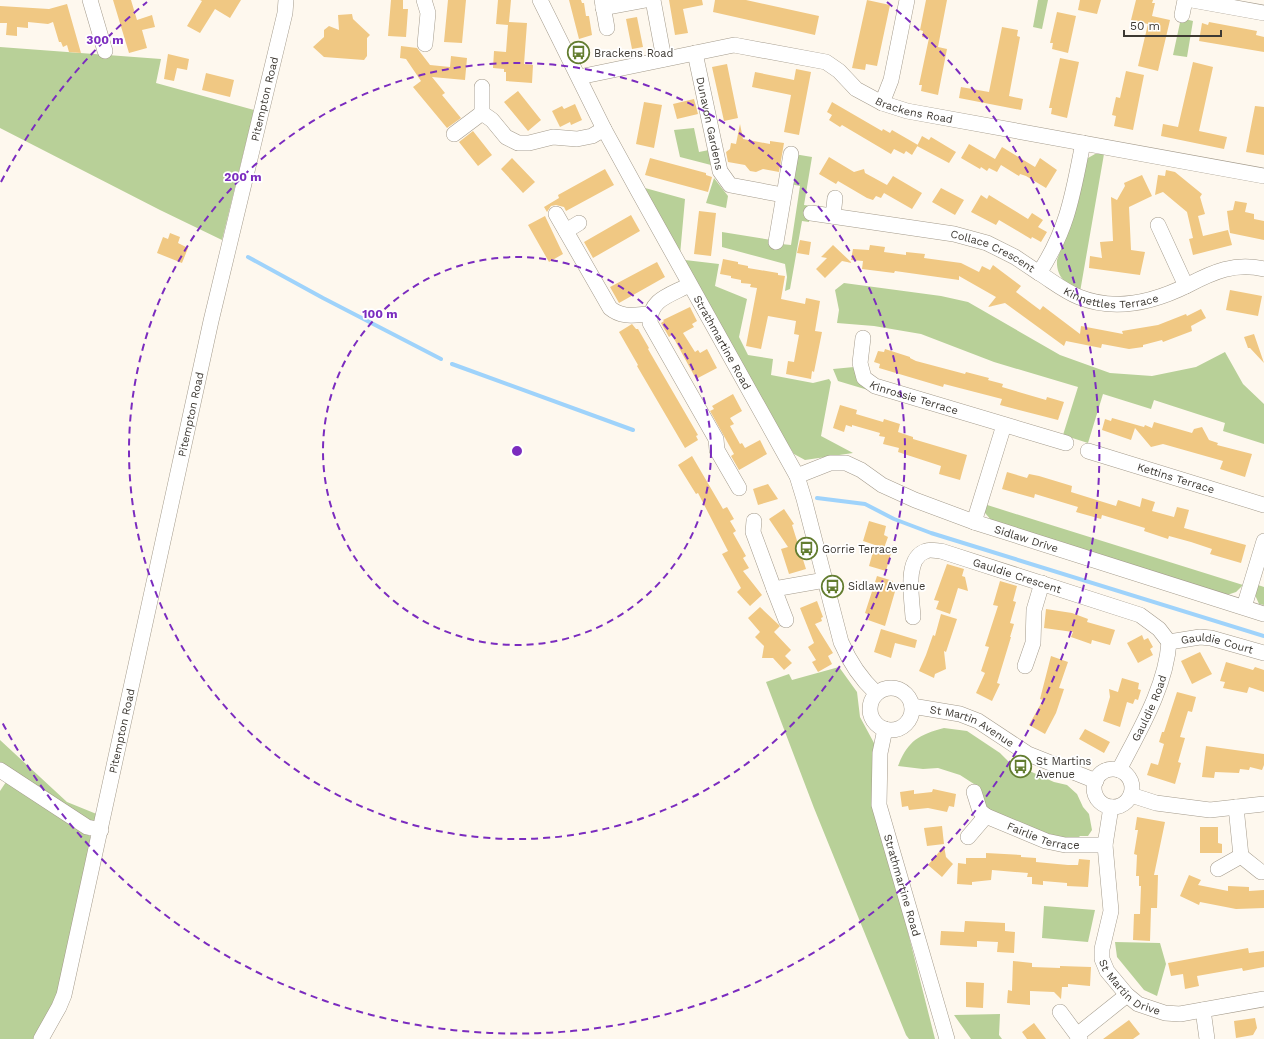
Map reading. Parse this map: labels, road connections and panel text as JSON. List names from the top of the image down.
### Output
{
  "streets": {
    "street": [
      "Pitempton Road",
      "Brackens Road",
      "Dunavon Gardens",
      "Collace Crescent",
      "Kinnettles Terrace",
      "Strathmartine Road",
      "Kinrossie Terrace",
      "Kettins Terrace",
      "Sidlaw Drive",
      "Gauldie Crescent",
      "Gauldie Court",
      "Gauldie Road",
      "St Martin Avenue",
      "Fairlie Terrace",
      "St Martin Drive"
    ]
  },
  "crossings": [
    ["Brackens Road", "Dunavon Gardens"],
    ["Brackens Road", "Collace Crescent"],
    ["Brackens Road", "Strathmartine Road"],
    ["Collace Crescent", "Kinnettles Terrace"],
    ["Strathmartine Road", "Sidlaw Drive"],
    ["Strathmartine Road", "St Martin Avenue"],
    ["Gauldie Crescent", "Gauldie Court"],
    ["Gauldie Crescent", "Gauldie Road"],
    ["Gauldie Court", "Gauldie Road"],
    ["Gauldie Road", "St Martin Avenue"],
    ["Gauldie Road", "St Martin Drive"],
    ["St Martin Avenue", "St Martin Drive"],
    ["Fairlie Terrace", "St Martin Drive"]
  ],
  "places": {
    "bus stop": [
      "Brackens Road",
      "Gorrie Terrace",
      "Sidlaw Avenue",
      "St Martins Avenue"
    ]
  },
  "scale_bar": "50 m",
  "rings": ["300 m", "200 m", "100 m"]
}
